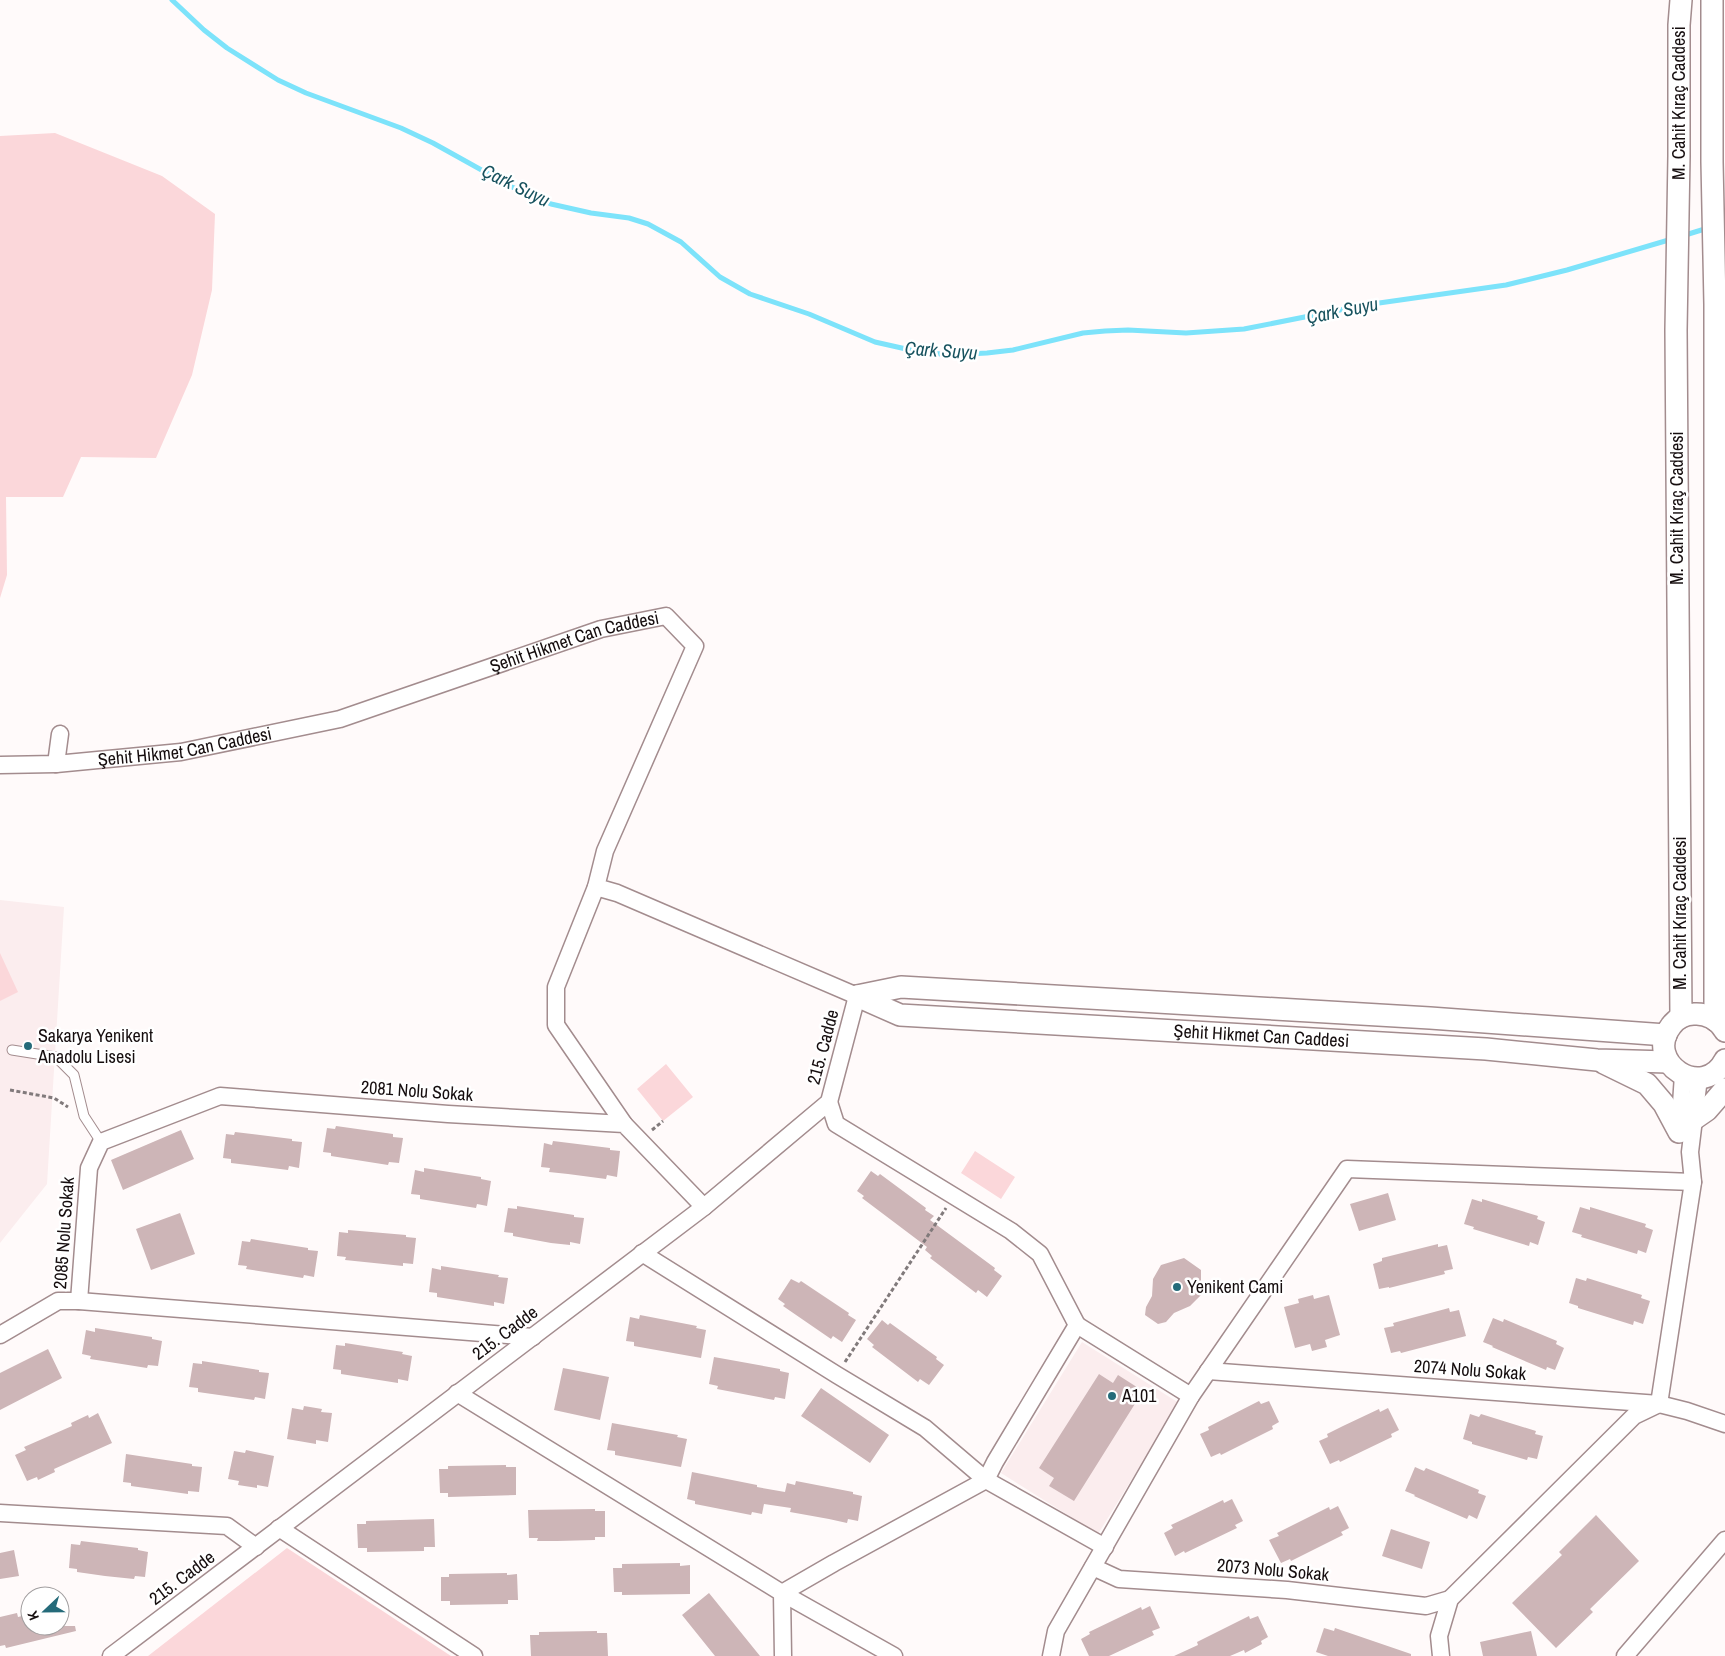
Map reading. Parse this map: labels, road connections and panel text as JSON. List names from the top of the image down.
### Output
{
  "streets": {
    "street": [
      "M. Cahit Kıraç Caddesi",
      "Şehit Hikmet Can Caddesi",
      "215. Cadde",
      "2081 Nolu Sokak",
      "2085 Nolu Sokak",
      "2074 Nolu Sokak",
      "2073 Nolu Sokak"
    ]
  },
  "crossings": [
    ["Şehit Hikmet Can Caddesi", "215. Cadde"],
    ["2081 Nolu Sokak", "2085 Nolu Sokak"]
  ],
  "water": ["Çark Suyu"],
  "places": ["Sakarya Yenikent Anadolu Lisesi", "Yenikent Cami", "A101"],
  "north": "left"
}
